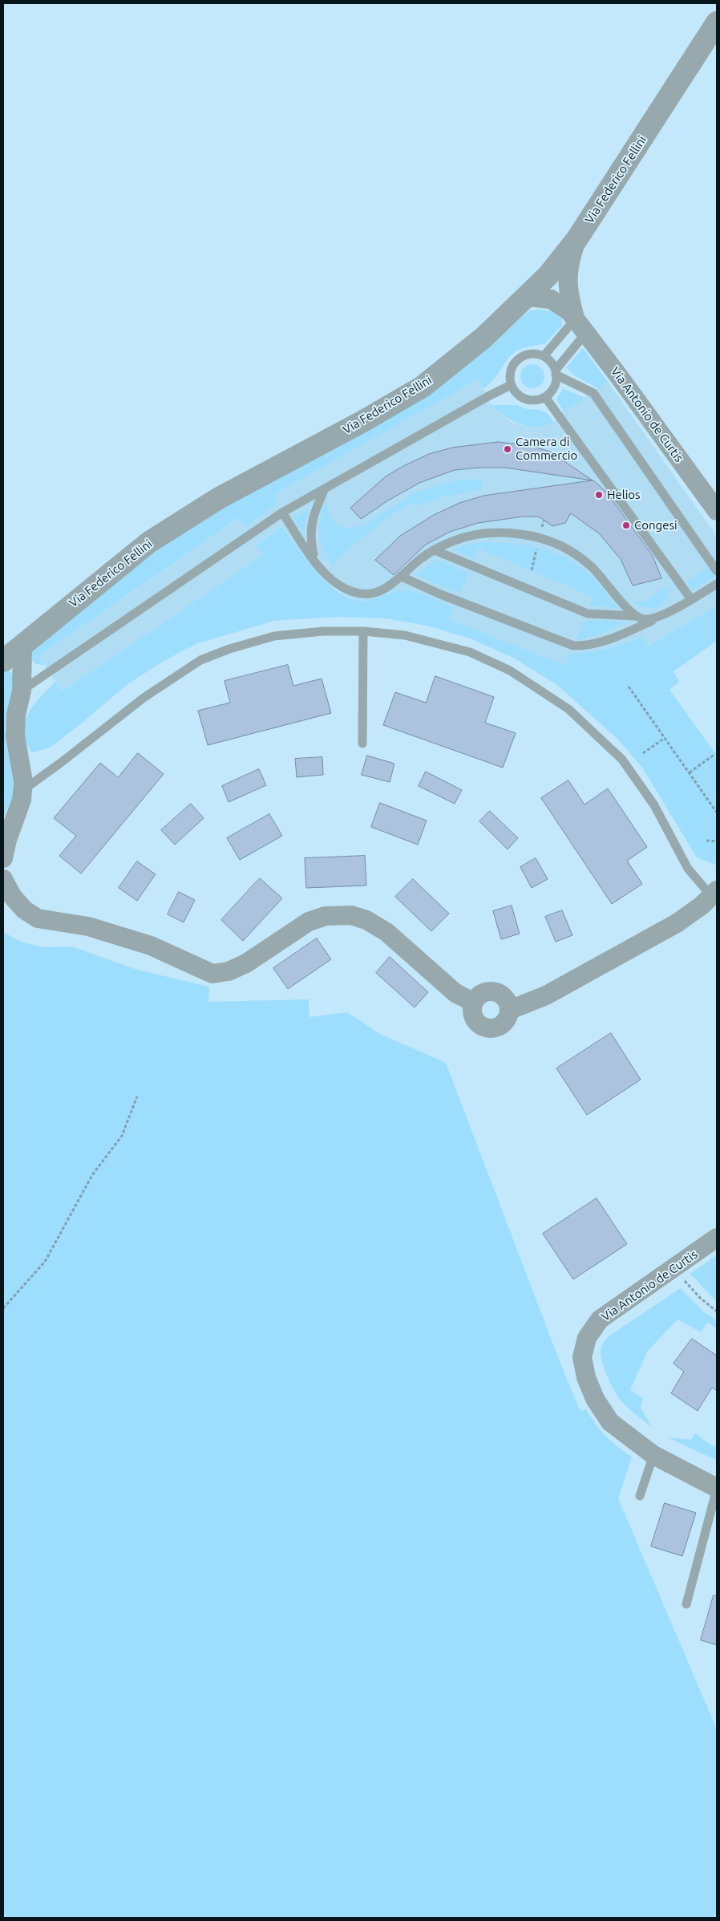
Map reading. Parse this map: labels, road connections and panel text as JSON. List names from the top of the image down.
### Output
{
  "streets": {
    "street": ["Via Federico Fellini", "Via Antonio de Curtis"]
  },
  "places": ["Camera di Commercio", "Helios", "Congesi"]
}
